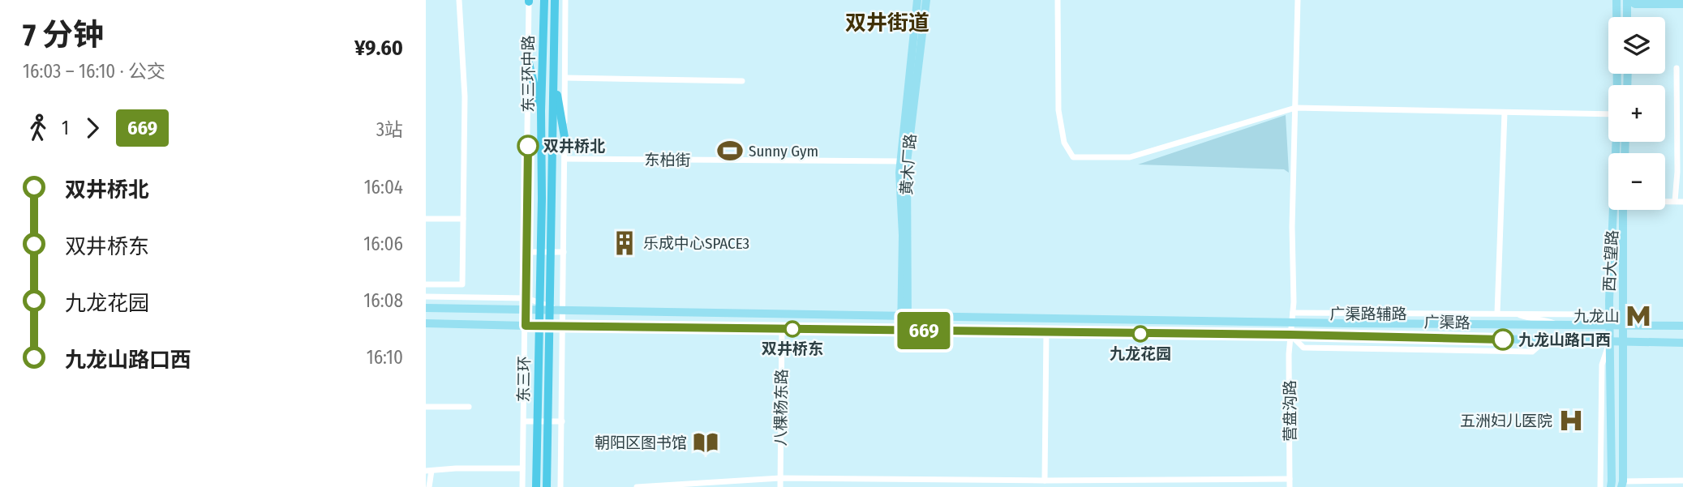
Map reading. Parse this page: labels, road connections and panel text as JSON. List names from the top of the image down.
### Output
{
  "streets": {
    "highway": ["东三环"],
    "main road": ["黄木厂路", "西大望路", "广渠路"],
    "street": [
      "东三环中路",
      "东柏街",
      "广渠路辅路",
      "八棵杨东路",
      "营盘沟路"
    ]
  },
  "crossings": [
    ["东三环中路", "广渠路"],
    ["东柏街", "黄木厂路"],
    ["黄木厂路", "广渠路"],
    ["西大望路", "广渠路辅路"],
    ["西大望路", "广渠路"],
    ["广渠路辅路", "广渠路"],
    ["广渠路辅路", "营盘沟路"],
    ["广渠路", "八棵杨东路"],
    ["广渠路", "营盘沟路"]
  ],
  "districts": ["双井街道"],
  "places": {
    "other": [
      "双井桥北",
      "双井桥东",
      "九龙花园",
      "九龙山路口西"
    ],
    "sports": ["Sunny Gym"],
    "building": ["乐成中心SPACE3"],
    "metro station": ["九龙山"],
    "hospital": ["五洲妇儿医院"],
    "library": ["朝阳区图书馆"]
  },
  "lines": ["bus line 669"],
  "page": {
    "heading": ["7 分钟", "16:03 – 16:10 · 公交", "¥9.60"],
    "on_map": "669",
    "map_buttons": ["+", "−"],
    "legs": ["1", "669", "3站"],
    "list": [
      {
        "name": "双井桥北",
        "value": "16:04"
      },
      {
        "name": "双井桥东",
        "value": "16:06"
      },
      {
        "name": "九龙花园",
        "value": "16:08"
      },
      {
        "name": "九龙山路口西",
        "value": "16:10"
      }
    ]
  }
}
